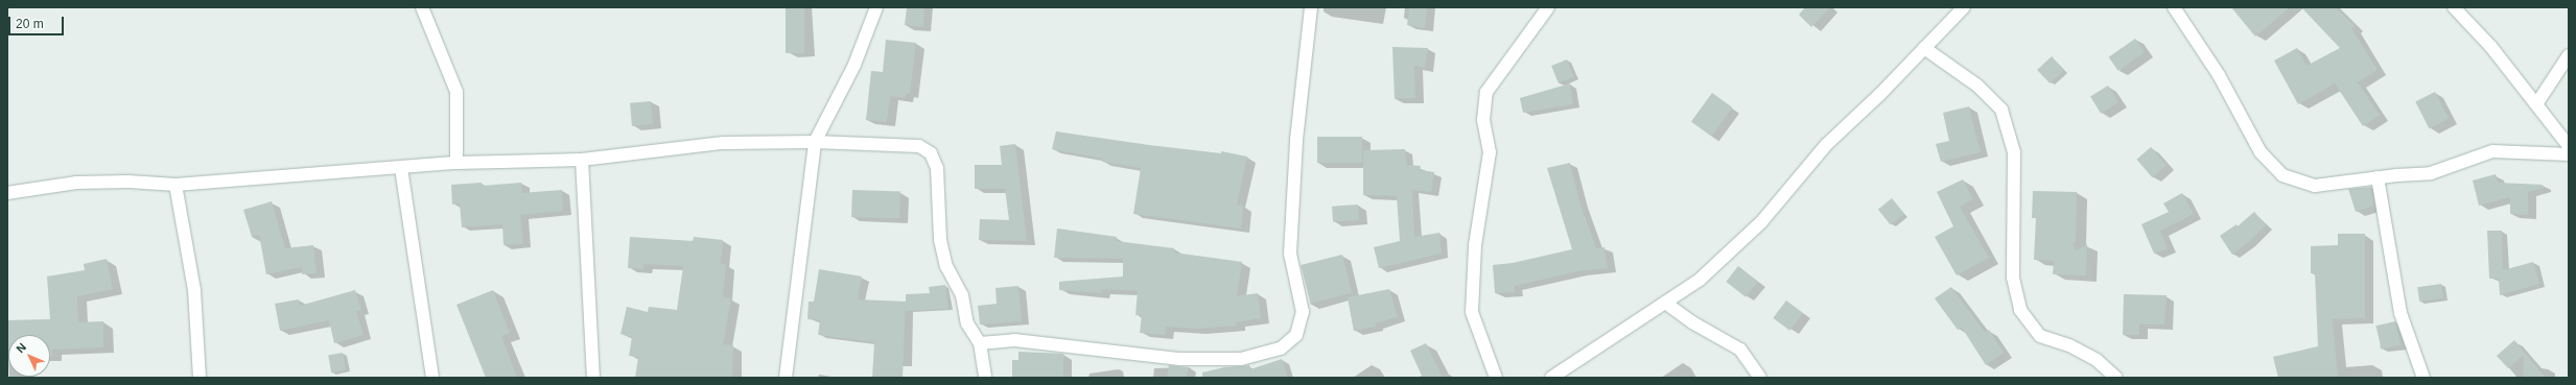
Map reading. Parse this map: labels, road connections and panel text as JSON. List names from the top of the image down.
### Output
{
  "scale_bar": "20 m",
  "north": "top left"
}
